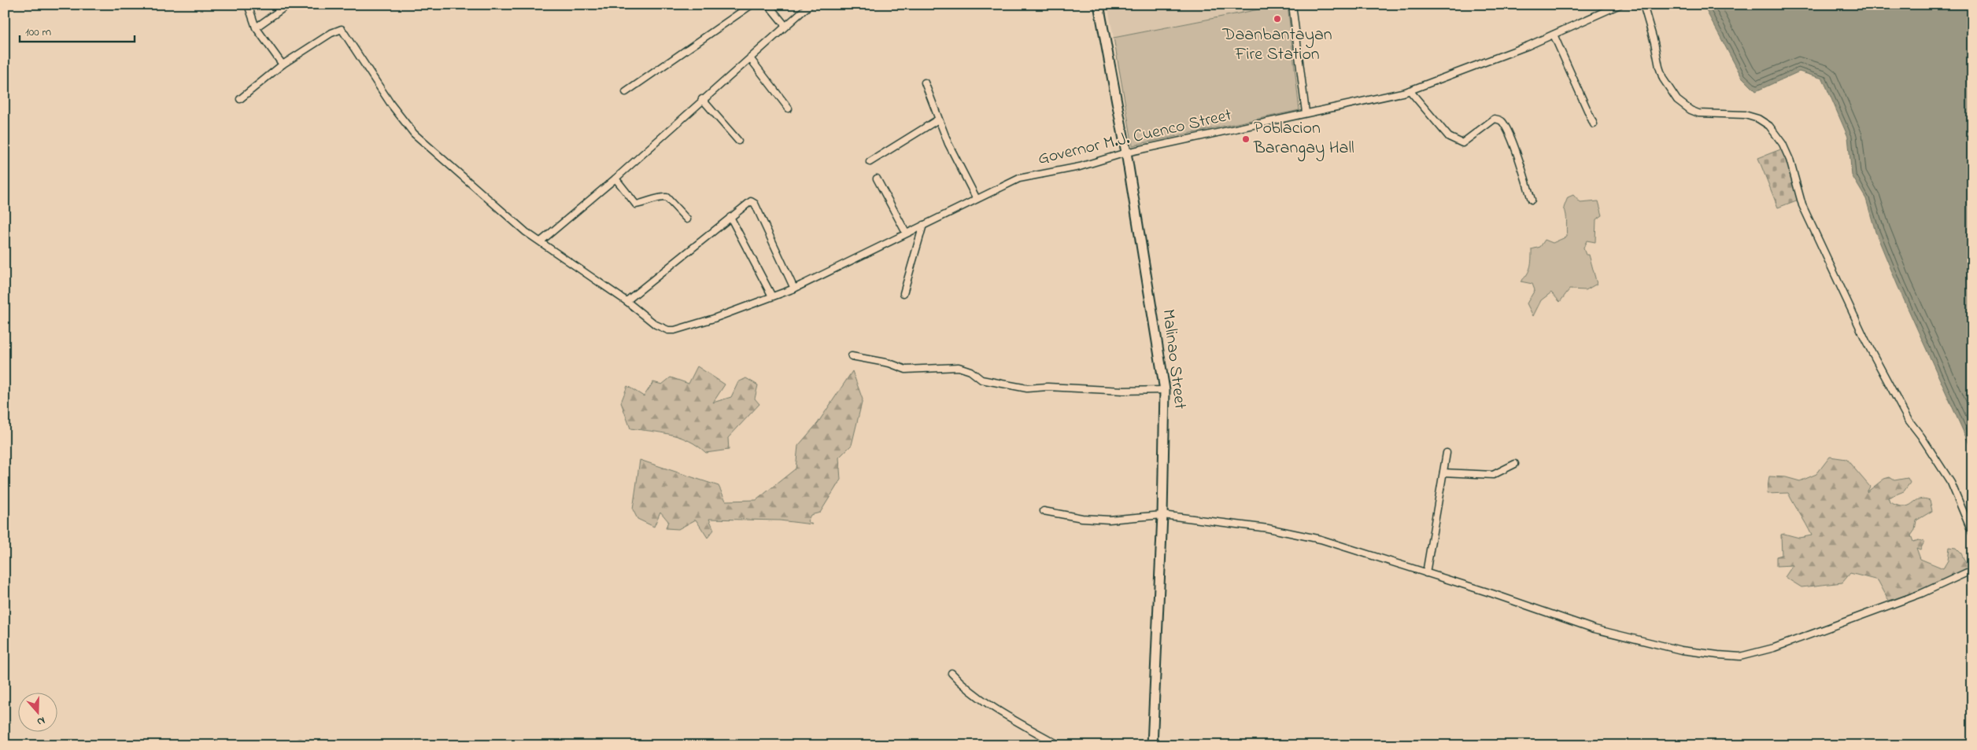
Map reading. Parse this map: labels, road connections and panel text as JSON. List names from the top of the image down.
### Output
{
  "streets": {
    "main road": ["Malinao Street"],
    "street": ["Governor M.J. Cuenco Street"]
  },
  "crossings": [
    ["Governor M.J. Cuenco Street", "Malinao Street"]
  ],
  "places": ["Daanbantayan Fire Station", "Poblacion Barangay Hall"],
  "scale_bar": "100 m",
  "north": "bottom"
}
